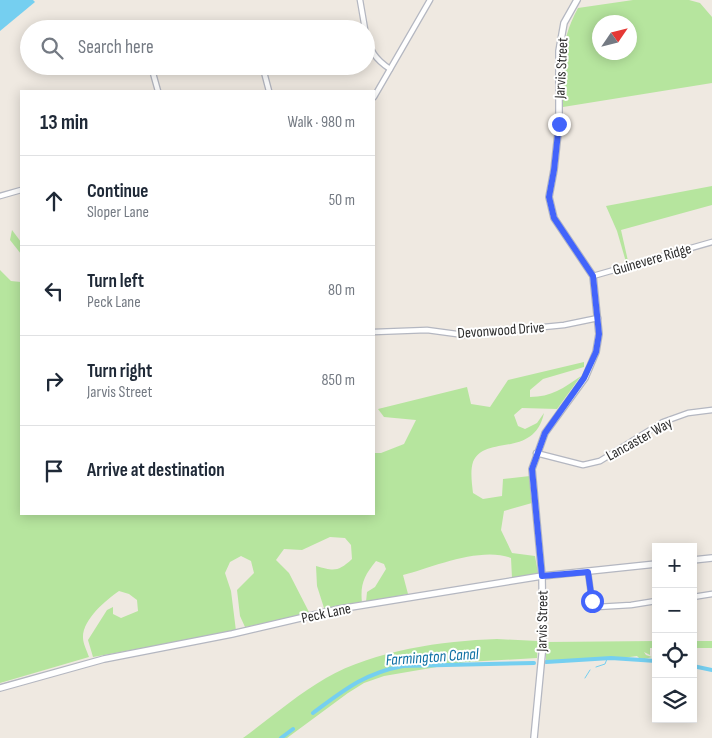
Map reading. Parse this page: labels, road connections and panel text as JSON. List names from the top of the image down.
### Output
{
  "streets": {
    "street": [
      "Jarvis Street",
      "Guinevere Ridge",
      "Devonwood Drive",
      "Lancaster Way",
      "Peck Lane"
    ]
  },
  "crossings": [
    ["Jarvis Street", "Guinevere Ridge"],
    ["Jarvis Street", "Devonwood Drive"],
    ["Jarvis Street", "Lancaster Way"],
    ["Jarvis Street", "Peck Lane"]
  ],
  "water": ["Farmington Canal"],
  "north": "top right",
  "page": {
    "search": "Search here",
    "heading": ["13 min", "Walk · 980 m"],
    "list": [
      ["Continue", "Sloper Lane", "50 m"],
      ["Turn left", "Peck Lane", "80 m"],
      ["Turn right", "Jarvis Street", "850 m"],
      "Arrive at destination"
    ],
    "map_buttons": ["+", "−"]
  }
}
